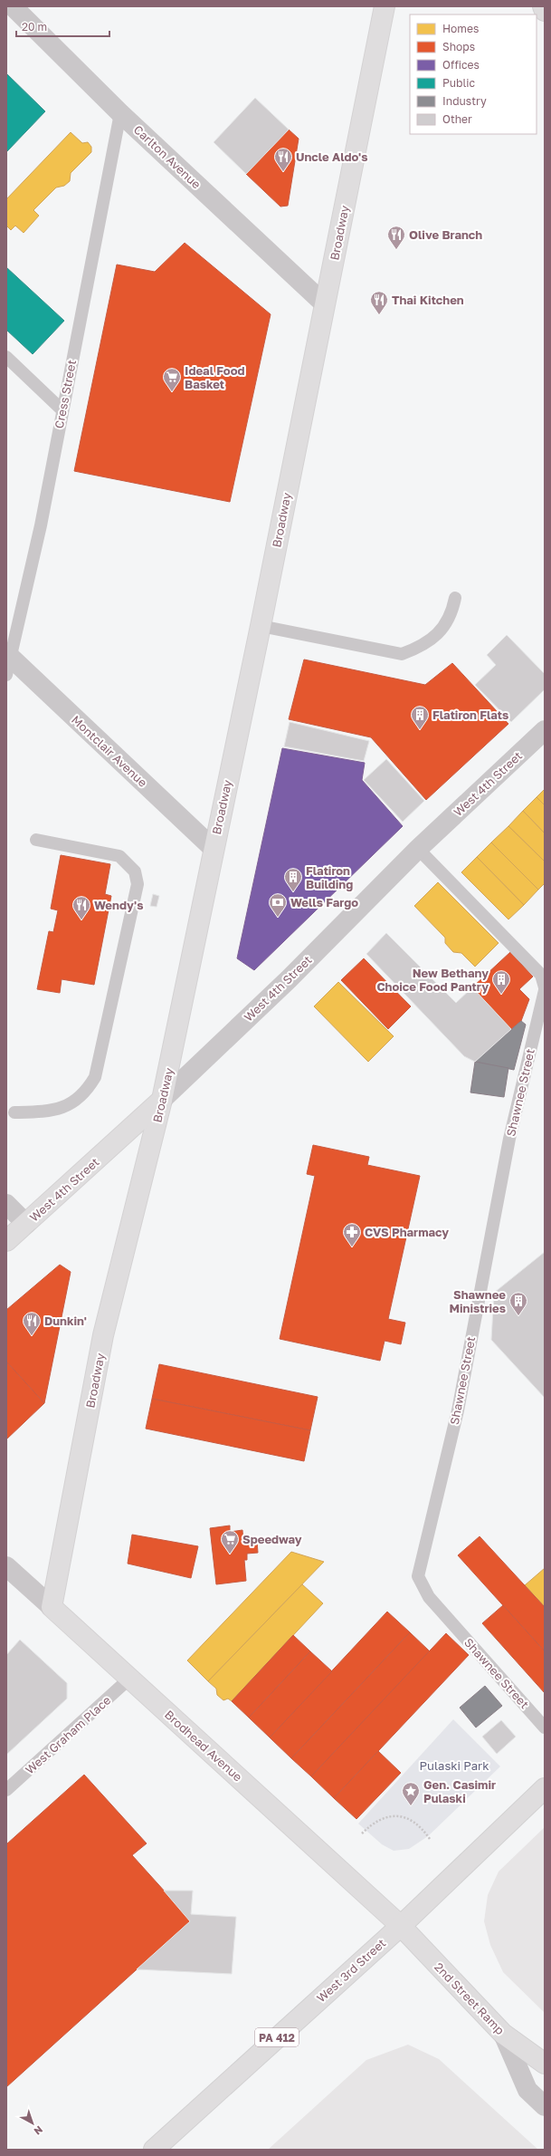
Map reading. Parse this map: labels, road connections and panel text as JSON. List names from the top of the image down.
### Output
{
  "streets": {
    "main road": [
      "Broadway",
      "West 4th Street",
      "Brodhead Avenue",
      "West 3rd Street",
      "2nd Street Ramp",
      "PA 412"
    ],
    "street": ["Carlton Avenue", "Montclair Avenue"],
    "lane": ["Cress Street", "Shawnee Street", "West Graham Place"]
  },
  "crossings": [
    ["Carlton Avenue", "Broadway"],
    ["Carlton Avenue", "Cress Street"],
    ["Broadway", "Montclair Avenue"],
    ["Broadway", "West 4th Street"],
    ["Broadway", "Brodhead Avenue"],
    ["Cress Street", "Montclair Avenue"],
    ["West Graham Place", "Brodhead Avenue"],
    ["Brodhead Avenue", "West 3rd Street"],
    ["Brodhead Avenue", "2nd Street Ramp"],
    ["West 3rd Street", "2nd Street Ramp"]
  ],
  "parks": ["Pulaski Park"],
  "places": {
    "restaurant": [
      "Uncle Aldo's",
      "Olive Branch",
      "Thai Kitchen",
      "Wendy's",
      "Dunkin'"
    ],
    "supermarket": ["Ideal Food Basket", "Speedway"],
    "building": [
      "Flatiron Flats",
      "Flatiron Building",
      "New Bethany Choice Food Pantry",
      "Shawnee Ministries"
    ],
    "bank": ["Wells Fargo"],
    "pharmacy": ["CVS Pharmacy"],
    "place": ["Gen. Casimir Pulaski"]
  },
  "legend": [
    "Homes",
    "Shops",
    "Offices",
    "Public",
    "Industry",
    "Other"
  ],
  "scale_bar": "20 m",
  "north": "bottom right"
}
